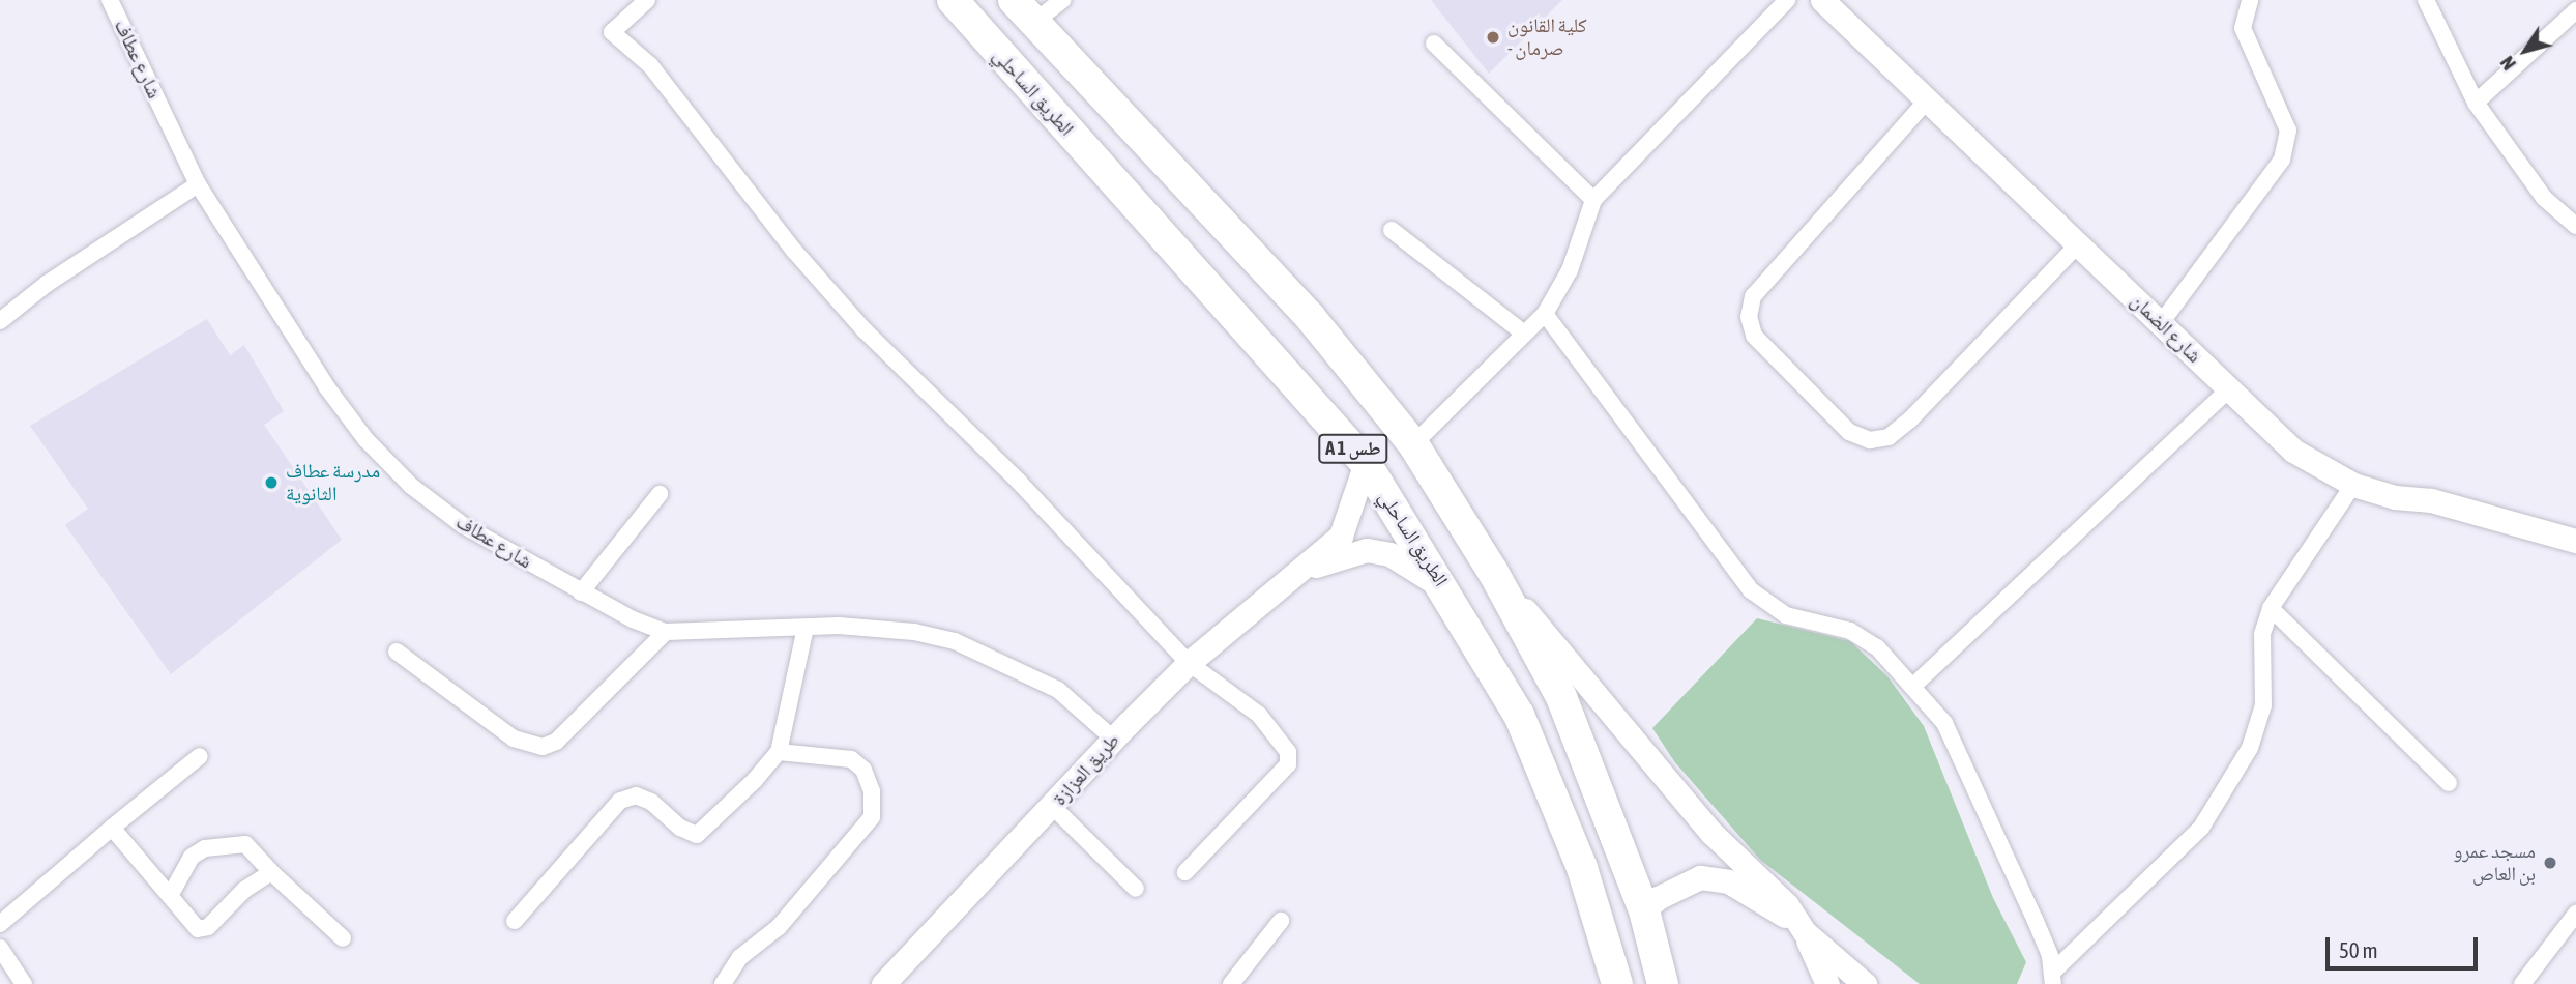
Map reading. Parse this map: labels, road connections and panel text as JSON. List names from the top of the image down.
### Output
{
  "streets": {
    "highway": ["الطريق الساحلي", "A 1 طس"],
    "street": ["شارع عطاف", "شارع الضمان", "طريق العزازة"]
  },
  "crossings": [
    ["شارع عطاف", "طريق العزازة"],
    ["الطريق الساحلي", "طريق العزازة"]
  ],
  "places": ["كلية القانون - صرمان", "مدرسة عطاف الثانوية", "مسجد عمرو بن العاص"],
  "scale_bar": "50 m",
  "north": "bottom left"
}
